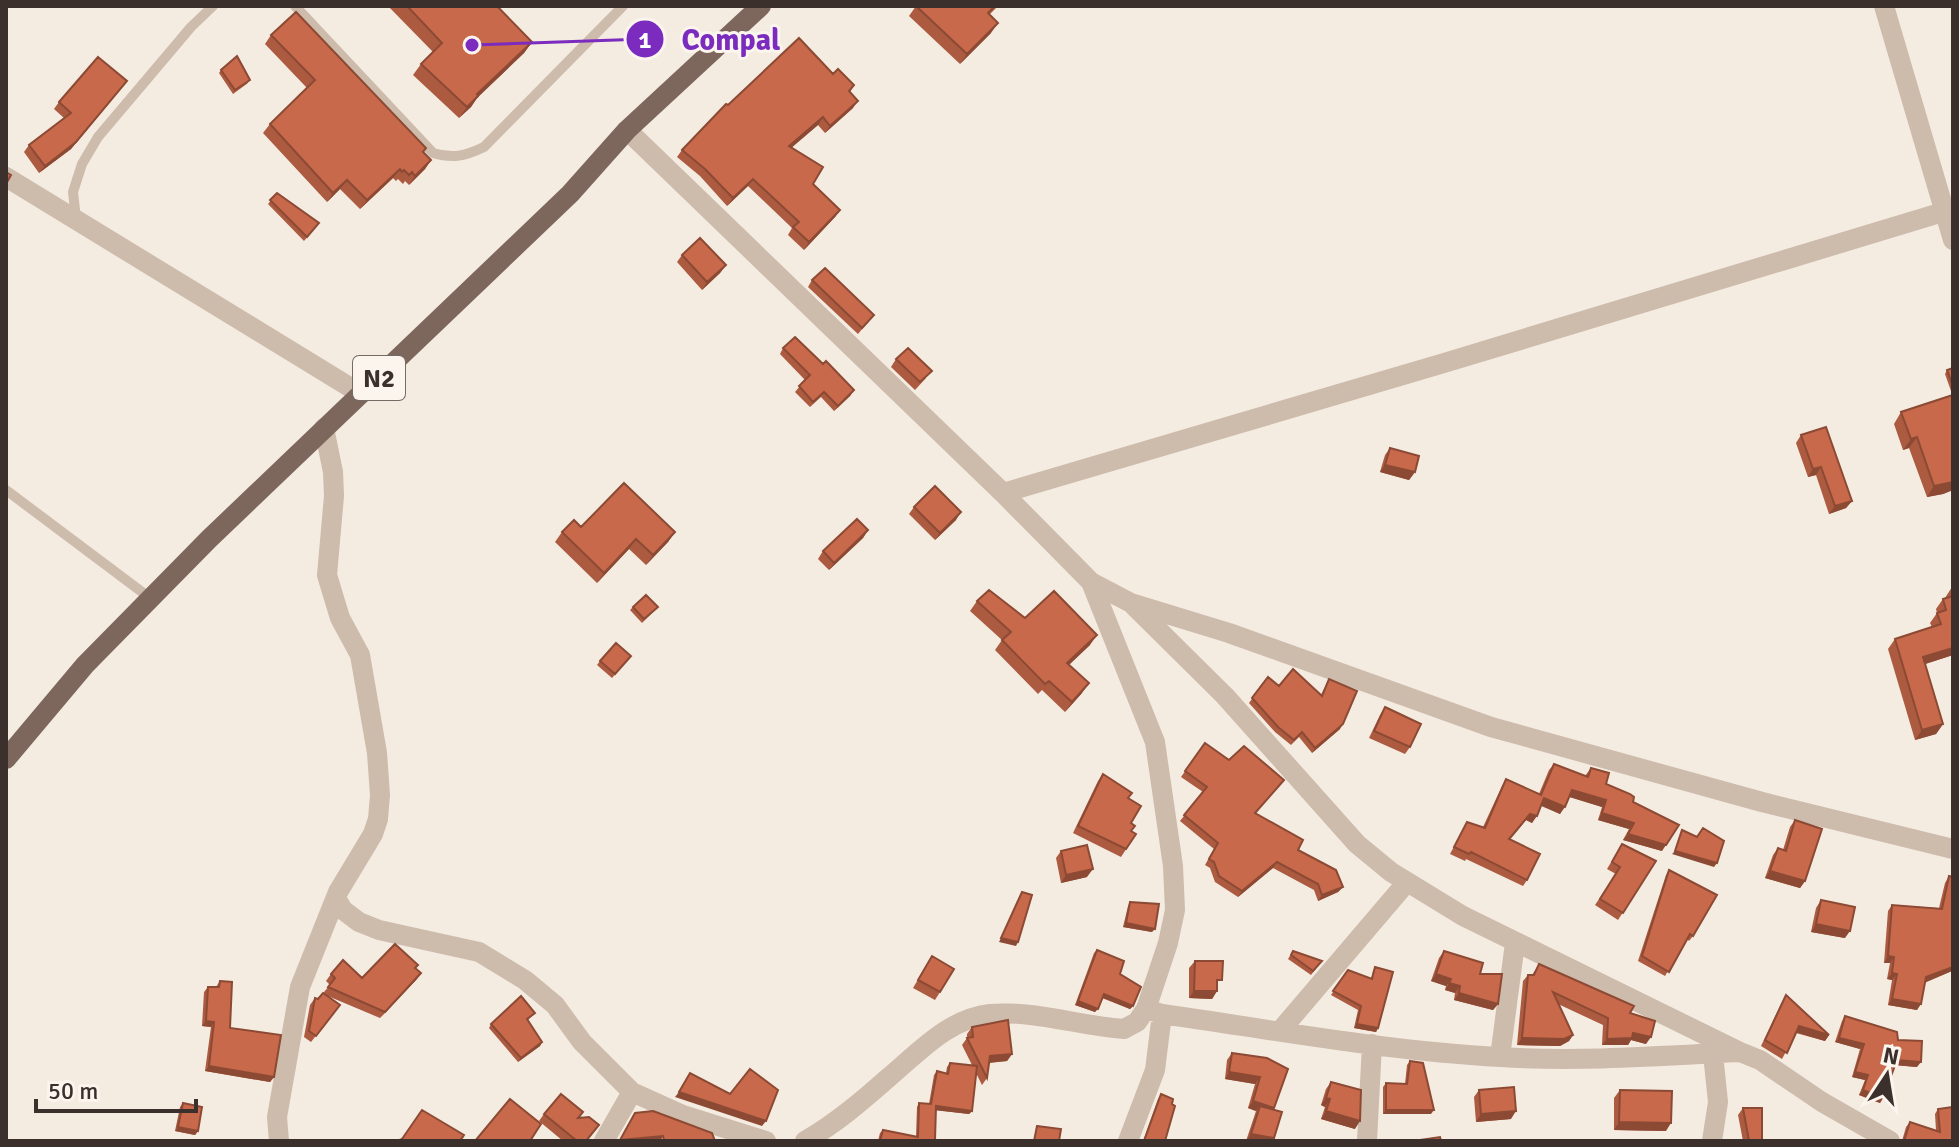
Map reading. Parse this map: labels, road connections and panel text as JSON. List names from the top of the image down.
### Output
{
  "streets": {
    "main road": ["N2"]
  },
  "places": ["Compal"],
  "scale_bar": "50 m",
  "north": "top"
}
